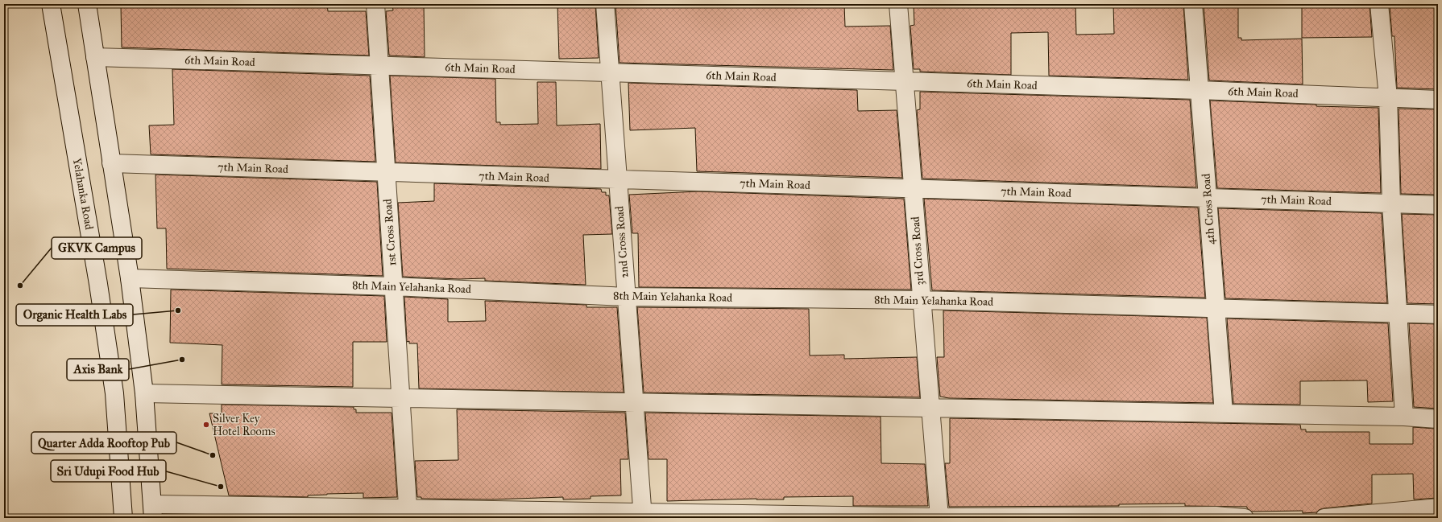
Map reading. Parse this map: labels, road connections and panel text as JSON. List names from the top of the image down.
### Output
{
  "streets": {
    "street": [
      "6th Main Road",
      "7th Main Road",
      "Yelahanka Road",
      "4th Cross Road",
      "1st Cross Road",
      "2nd Cross Road",
      "3rd Cross Road",
      "8th Main Yelahanka Road"
    ]
  },
  "crossings": [
    ["6th Main Road", "4th Cross Road"],
    ["6th Main Road", "1st Cross Road"],
    ["6th Main Road", "2nd Cross Road"],
    ["6th Main Road", "3rd Cross Road"],
    ["7th Main Road", "4th Cross Road"],
    ["7th Main Road", "1st Cross Road"],
    ["7th Main Road", "2nd Cross Road"],
    ["7th Main Road", "3rd Cross Road"],
    ["4th Cross Road", "8th Main Yelahanka Road"],
    ["1st Cross Road", "8th Main Yelahanka Road"],
    ["2nd Cross Road", "8th Main Yelahanka Road"],
    ["3rd Cross Road", "8th Main Yelahanka Road"]
  ],
  "places": [
    "GKVK Campus",
    "Organic Health Labs",
    "Axis Bank",
    "Silver Key Hotel Rooms",
    "Quarter Adda Rooftop Pub",
    "Sri Udupi Food Hub"
  ]
}
